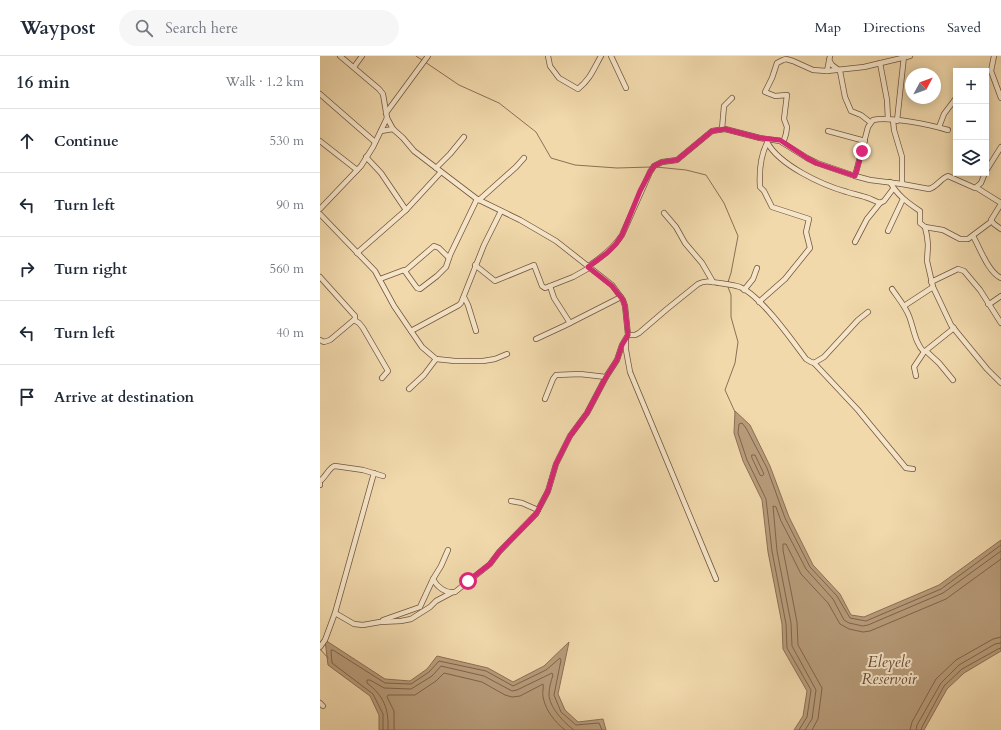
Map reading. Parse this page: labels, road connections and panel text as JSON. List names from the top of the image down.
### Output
{
  "water": ["Eleyele Reservoir"],
  "north": "top right",
  "page": {
    "header": "Waypost",
    "search": "Search here",
    "nav": ["Map", "Directions", "Saved"],
    "heading": ["16 min", "Walk · 1.2 km"],
    "map_buttons": ["+", "−"],
    "list": [
      ["Continue", "530 m"],
      ["Turn left", "90 m"],
      ["Turn right", "560 m"],
      ["Turn left", "40 m"],
      "Arrive at destination"
    ]
  }
}
